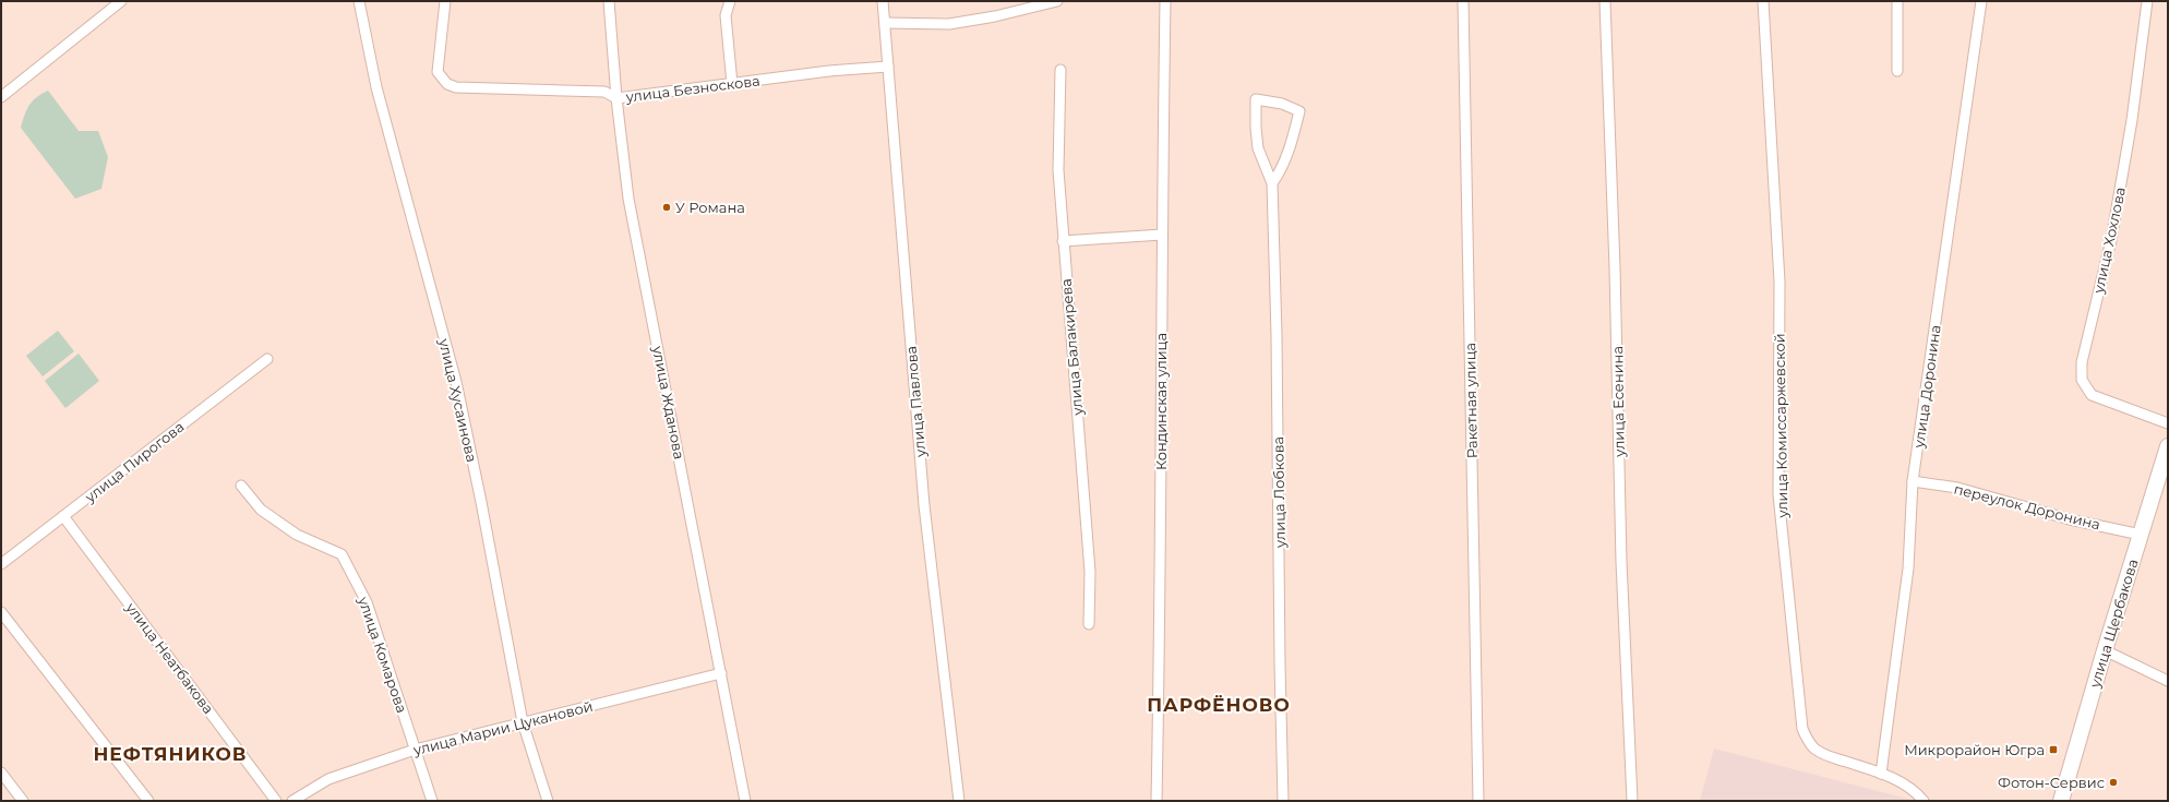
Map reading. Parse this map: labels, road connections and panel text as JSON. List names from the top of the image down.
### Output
{
  "streets": {
    "main road": ["улица Щербакова"],
    "street": [
      "улица Безноскова",
      "улица Хохлова",
      "улица Балакирева",
      "улица Доронина",
      "улица Хусаинова",
      "Ракетная улица",
      "улица Павлова",
      "Кондинская улица",
      "улица Есенина",
      "улица Жданова",
      "улица Комиссаржевской",
      "улица Пирогова",
      "улица Лобкова",
      "переулок Доронина",
      "улица Комарова",
      "улица Неатбакова",
      "улица Марии Цукановой"
    ]
  },
  "crossings": [
    ["улица Безноскова", "улица Павлова"],
    ["улица Безноскова", "улица Жданова"],
    ["улица Доронина", "улица Комиссаржевской"],
    ["улица Доронина", "переулок Доронина"],
    ["улица Хусаинова", "улица Марии Цукановой"],
    ["улица Жданова", "улица Марии Цукановой"],
    ["улица Пирогова", "улица Неатбакова"],
    ["переулок Доронина", "улица Щербакова"],
    ["улица Комарова", "улица Марии Цукановой"]
  ],
  "districts": ["ПАРФЁНОВО", "НЕФТЯНИКОВ"],
  "places": {
    "other": ["У Романа", "Фотон-Сервис"],
    "transit": ["Микрорайон Югра"]
  }
}
